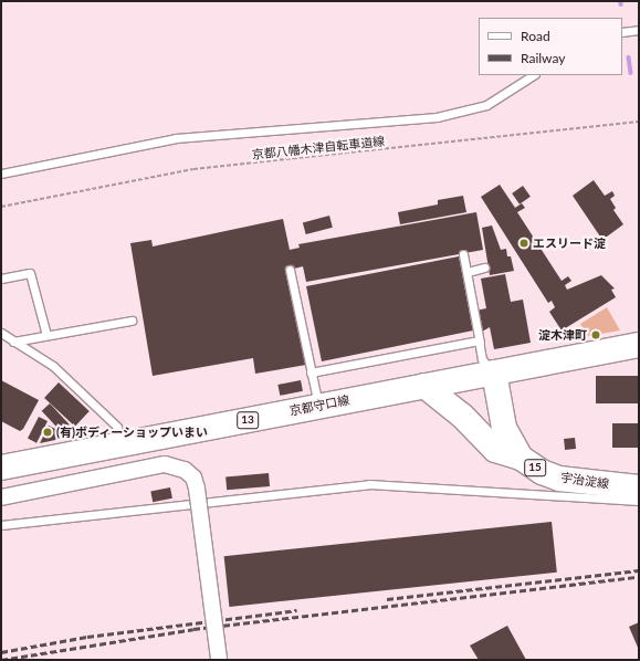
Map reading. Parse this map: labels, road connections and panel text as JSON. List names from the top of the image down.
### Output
{
  "streets": {
    "main road": [
      "京都守口線",
      "13",
      "15",
      "宇治淀線"
    ],
    "path": ["京都八幡木津自転車道線"]
  },
  "crossings": [
    ["京都守口線", "宇治淀線"]
  ],
  "places": ["エスリード淀", "淀木津町", "(有)ボディーショップいまい"],
  "legend": ["Road", "Railway"]
}
